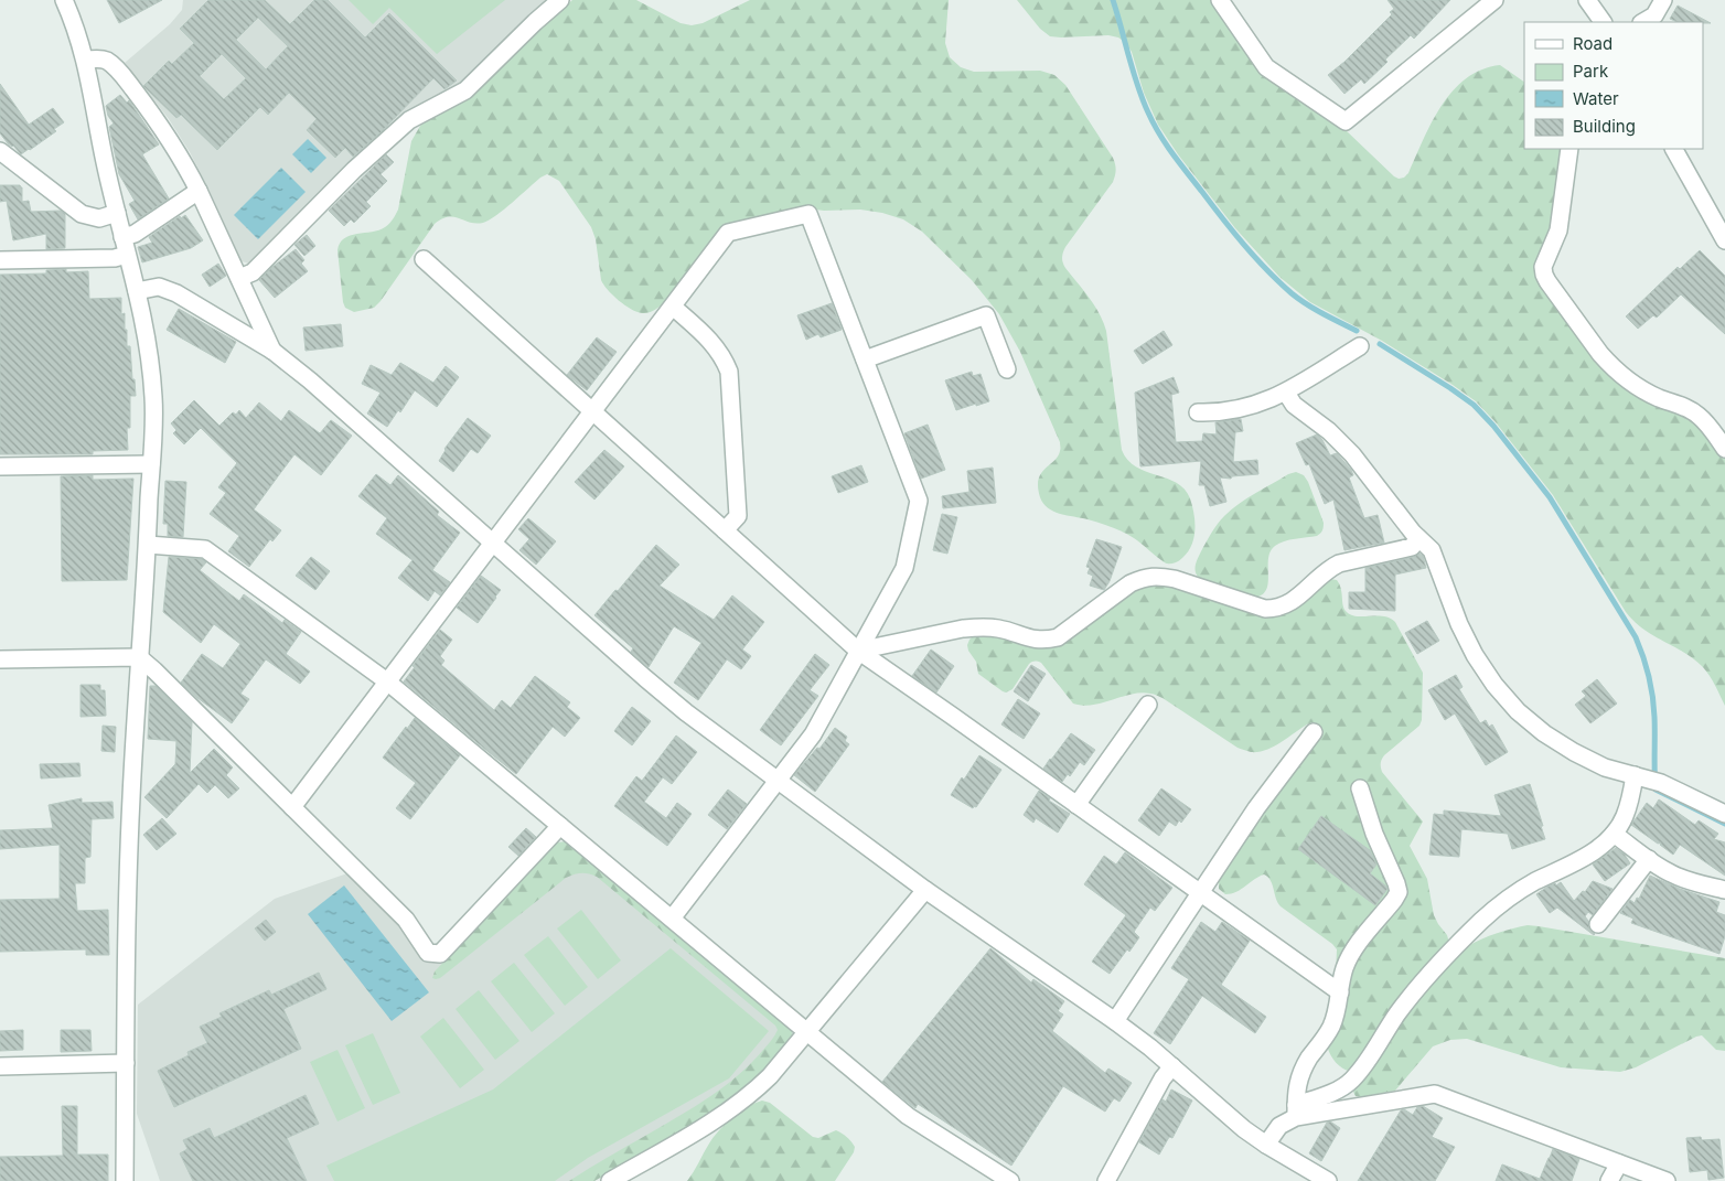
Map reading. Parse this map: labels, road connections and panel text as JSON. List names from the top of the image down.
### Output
{
  "legend": [
    "Road",
    "Park",
    "Water",
    "Building"
  ]
}
